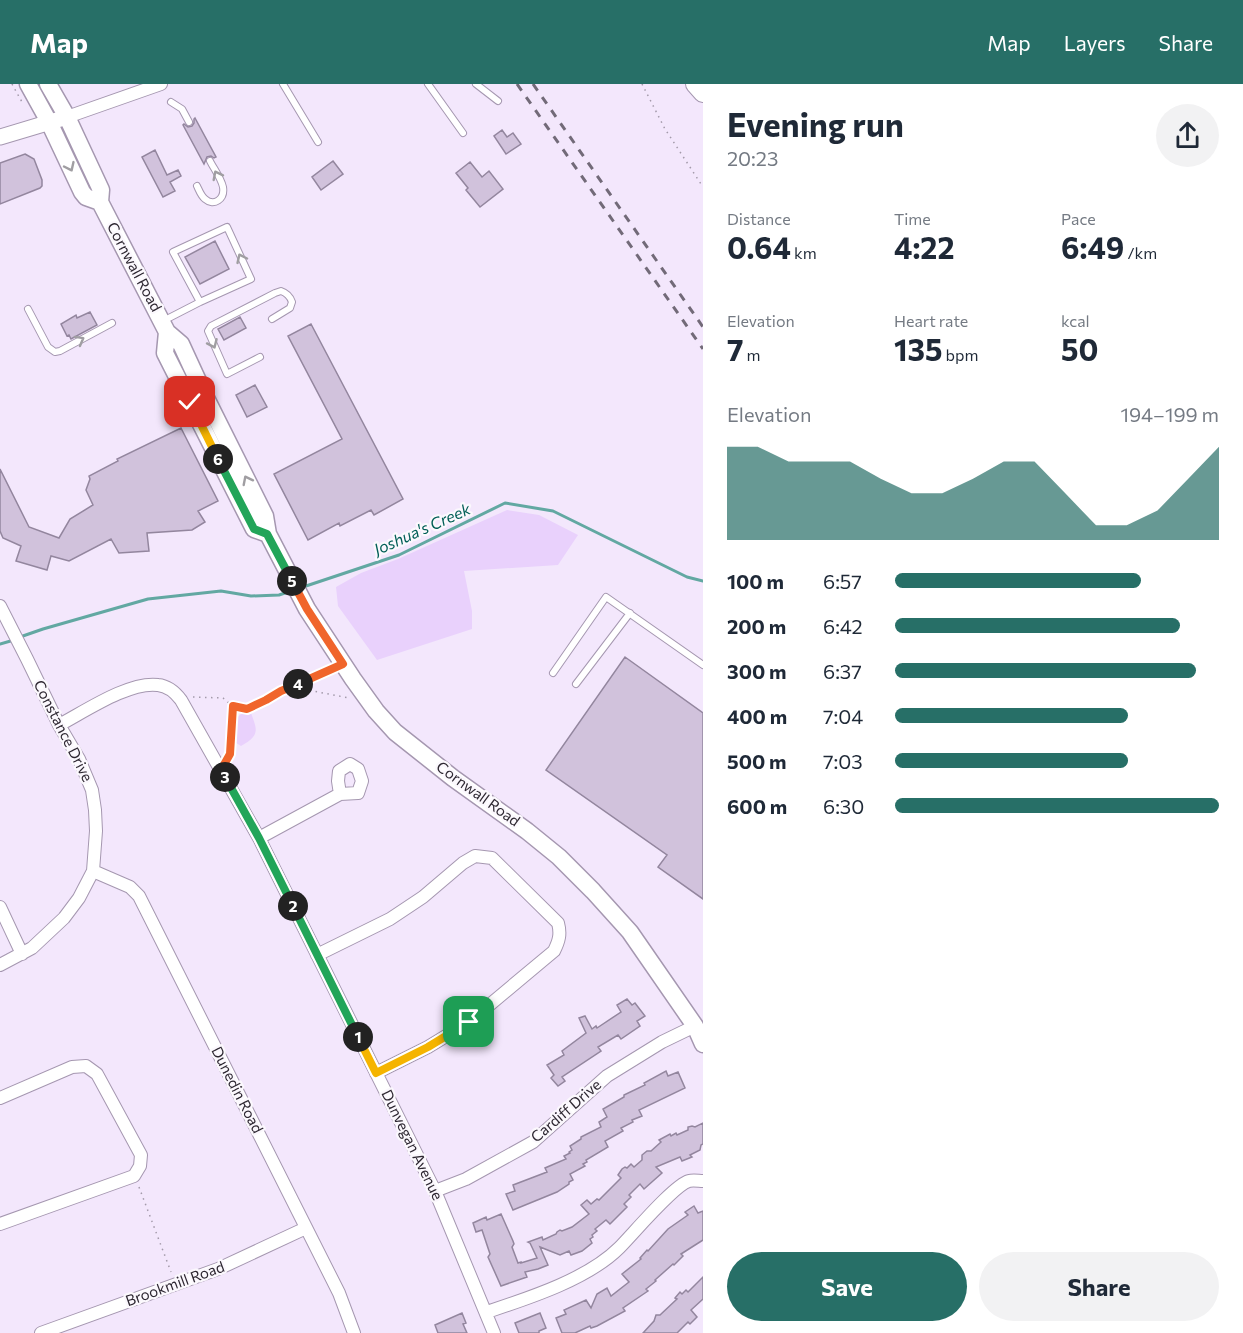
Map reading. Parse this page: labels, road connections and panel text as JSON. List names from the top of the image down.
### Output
{
  "streets": {
    "main road": ["Cornwall Road"],
    "street": [
      "Constance Drive",
      "Dunedin Road",
      "Cardiff Drive",
      "Dunvegan Avenue",
      "Brookmill Road"
    ]
  },
  "crossings": [
    ["Cornwall Road", "Cardiff Drive"],
    ["Constance Drive", "Dunedin Road"],
    ["Constance Drive", "Dunvegan Avenue"],
    ["Dunedin Road", "Brookmill Road"],
    ["Cardiff Drive", "Dunvegan Avenue"]
  ],
  "water": ["Joshua's Creek"],
  "page": {
    "header": "Map",
    "nav": ["Map", "Layers", "Share"],
    "heading": ["Evening run", "20:23"],
    "stats": [
      ["Distance", "0.64 km"],
      ["Time", "4:22"],
      ["Pace", "6:49 /km"],
      ["Elevation", "7 m"],
      ["Heart rate", "135 bpm"],
      ["kcal", "50"]
    ],
    "chart": ["Elevation", "194–199 m"],
    "pins": [
      "6",
      "5",
      "4",
      "3",
      "2",
      "1"
    ],
    "list": [
      {
        "name": "100 m",
        "note": "6:57"
      },
      {
        "name": "200 m",
        "note": "6:42"
      },
      {
        "name": "300 m",
        "note": "6:37"
      },
      {
        "name": "400 m",
        "note": "7:04"
      },
      {
        "name": "500 m",
        "note": "7:03"
      },
      {
        "name": "600 m",
        "note": "6:30"
      }
    ],
    "buttons": ["Save", "Share"]
  }
}
